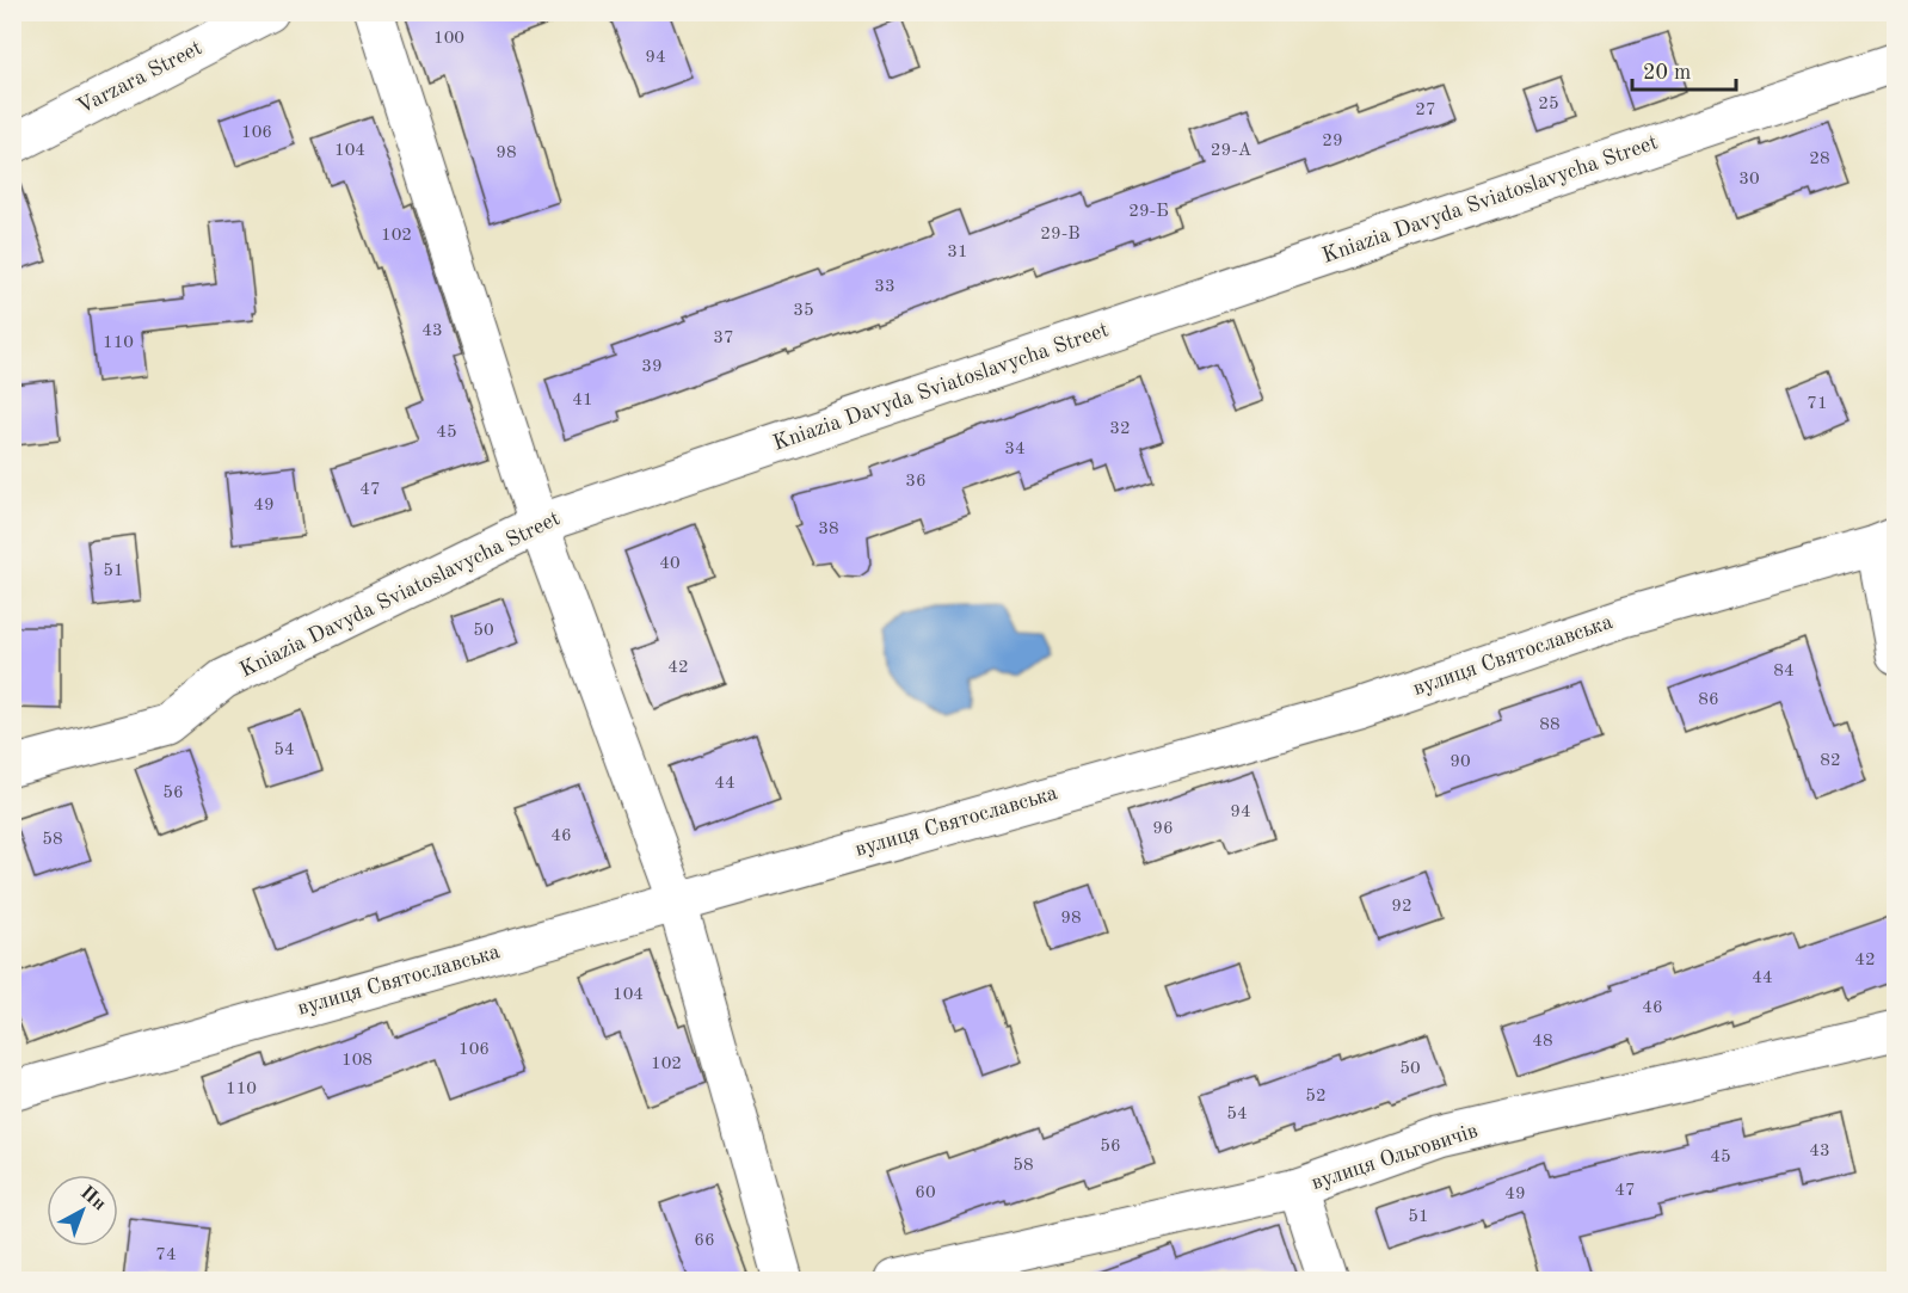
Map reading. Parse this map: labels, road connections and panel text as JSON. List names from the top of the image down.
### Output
{
  "streets": {
    "street": [
      "Varzara Street",
      "Kniazia Davyda Sviatoslavycha Street",
      "вулиця Святославська",
      "вулиця Ольговичів"
    ]
  },
  "house_numbers": [
    "100",
    "94",
    "25",
    "27",
    "106",
    "29",
    "104",
    "29-А",
    "98",
    "28",
    "30",
    "29-Б",
    "29-В",
    "102",
    "31",
    "33",
    "35",
    "43",
    "37",
    "110",
    "39",
    "41",
    "71",
    "32",
    "45",
    "34",
    "36",
    "47",
    "49",
    "38",
    "40",
    "51",
    "50",
    "42",
    "84",
    "86",
    "88",
    "54",
    "82",
    "90",
    "44",
    "56",
    "94",
    "96",
    "46",
    "58",
    "92",
    "98",
    "42",
    "44",
    "104",
    "46",
    "48",
    "106",
    "108",
    "102",
    "50",
    "110",
    "52",
    "54",
    "56",
    "43",
    "45",
    "58",
    "47",
    "60",
    "49",
    "51",
    "66",
    "74"
  ],
  "scale_bar": "20 m",
  "north": "top right"
}
